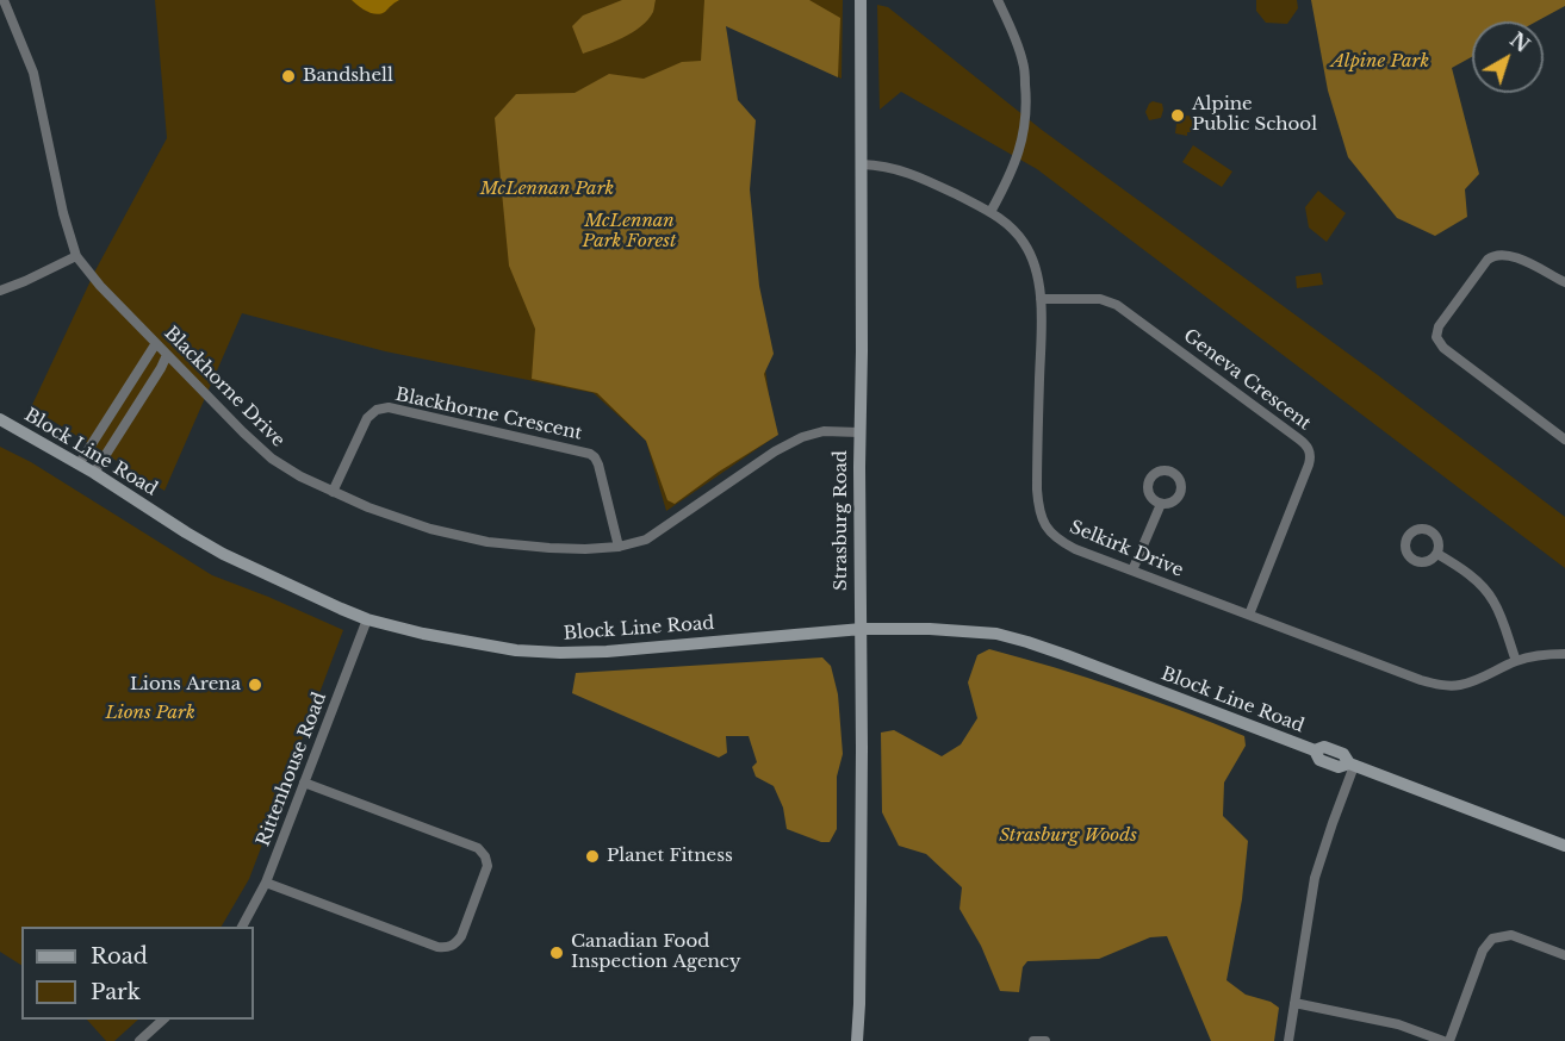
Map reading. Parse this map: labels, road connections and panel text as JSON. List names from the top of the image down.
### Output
{
  "streets": {
    "street": [
      "Geneva Crescent",
      "Blackhorne Drive",
      "Blackhorne Crescent",
      "Block Line Road",
      "Strasburg Road",
      "Selkirk Drive",
      "Rittenhouse Road"
    ]
  },
  "crossings": [
    ["Geneva Crescent", "Selkirk Drive"],
    ["Blackhorne Drive", "Blackhorne Crescent"],
    ["Blackhorne Drive", "Strasburg Road"],
    ["Block Line Road", "Strasburg Road"],
    ["Block Line Road", "Rittenhouse Road"],
    ["Strasburg Road", "Selkirk Drive"]
  ],
  "parks": [
    "Alpine Park",
    "McLennan Park",
    "McLennan Park Forest",
    "Lions Park",
    "Strasburg Woods"
  ],
  "places": [
    "Bandshell",
    "Alpine Public School",
    "Lions Arena",
    "Planet Fitness",
    "Canadian Food Inspection Agency"
  ],
  "legend": ["Road", "Park"],
  "north": "top right"
}
